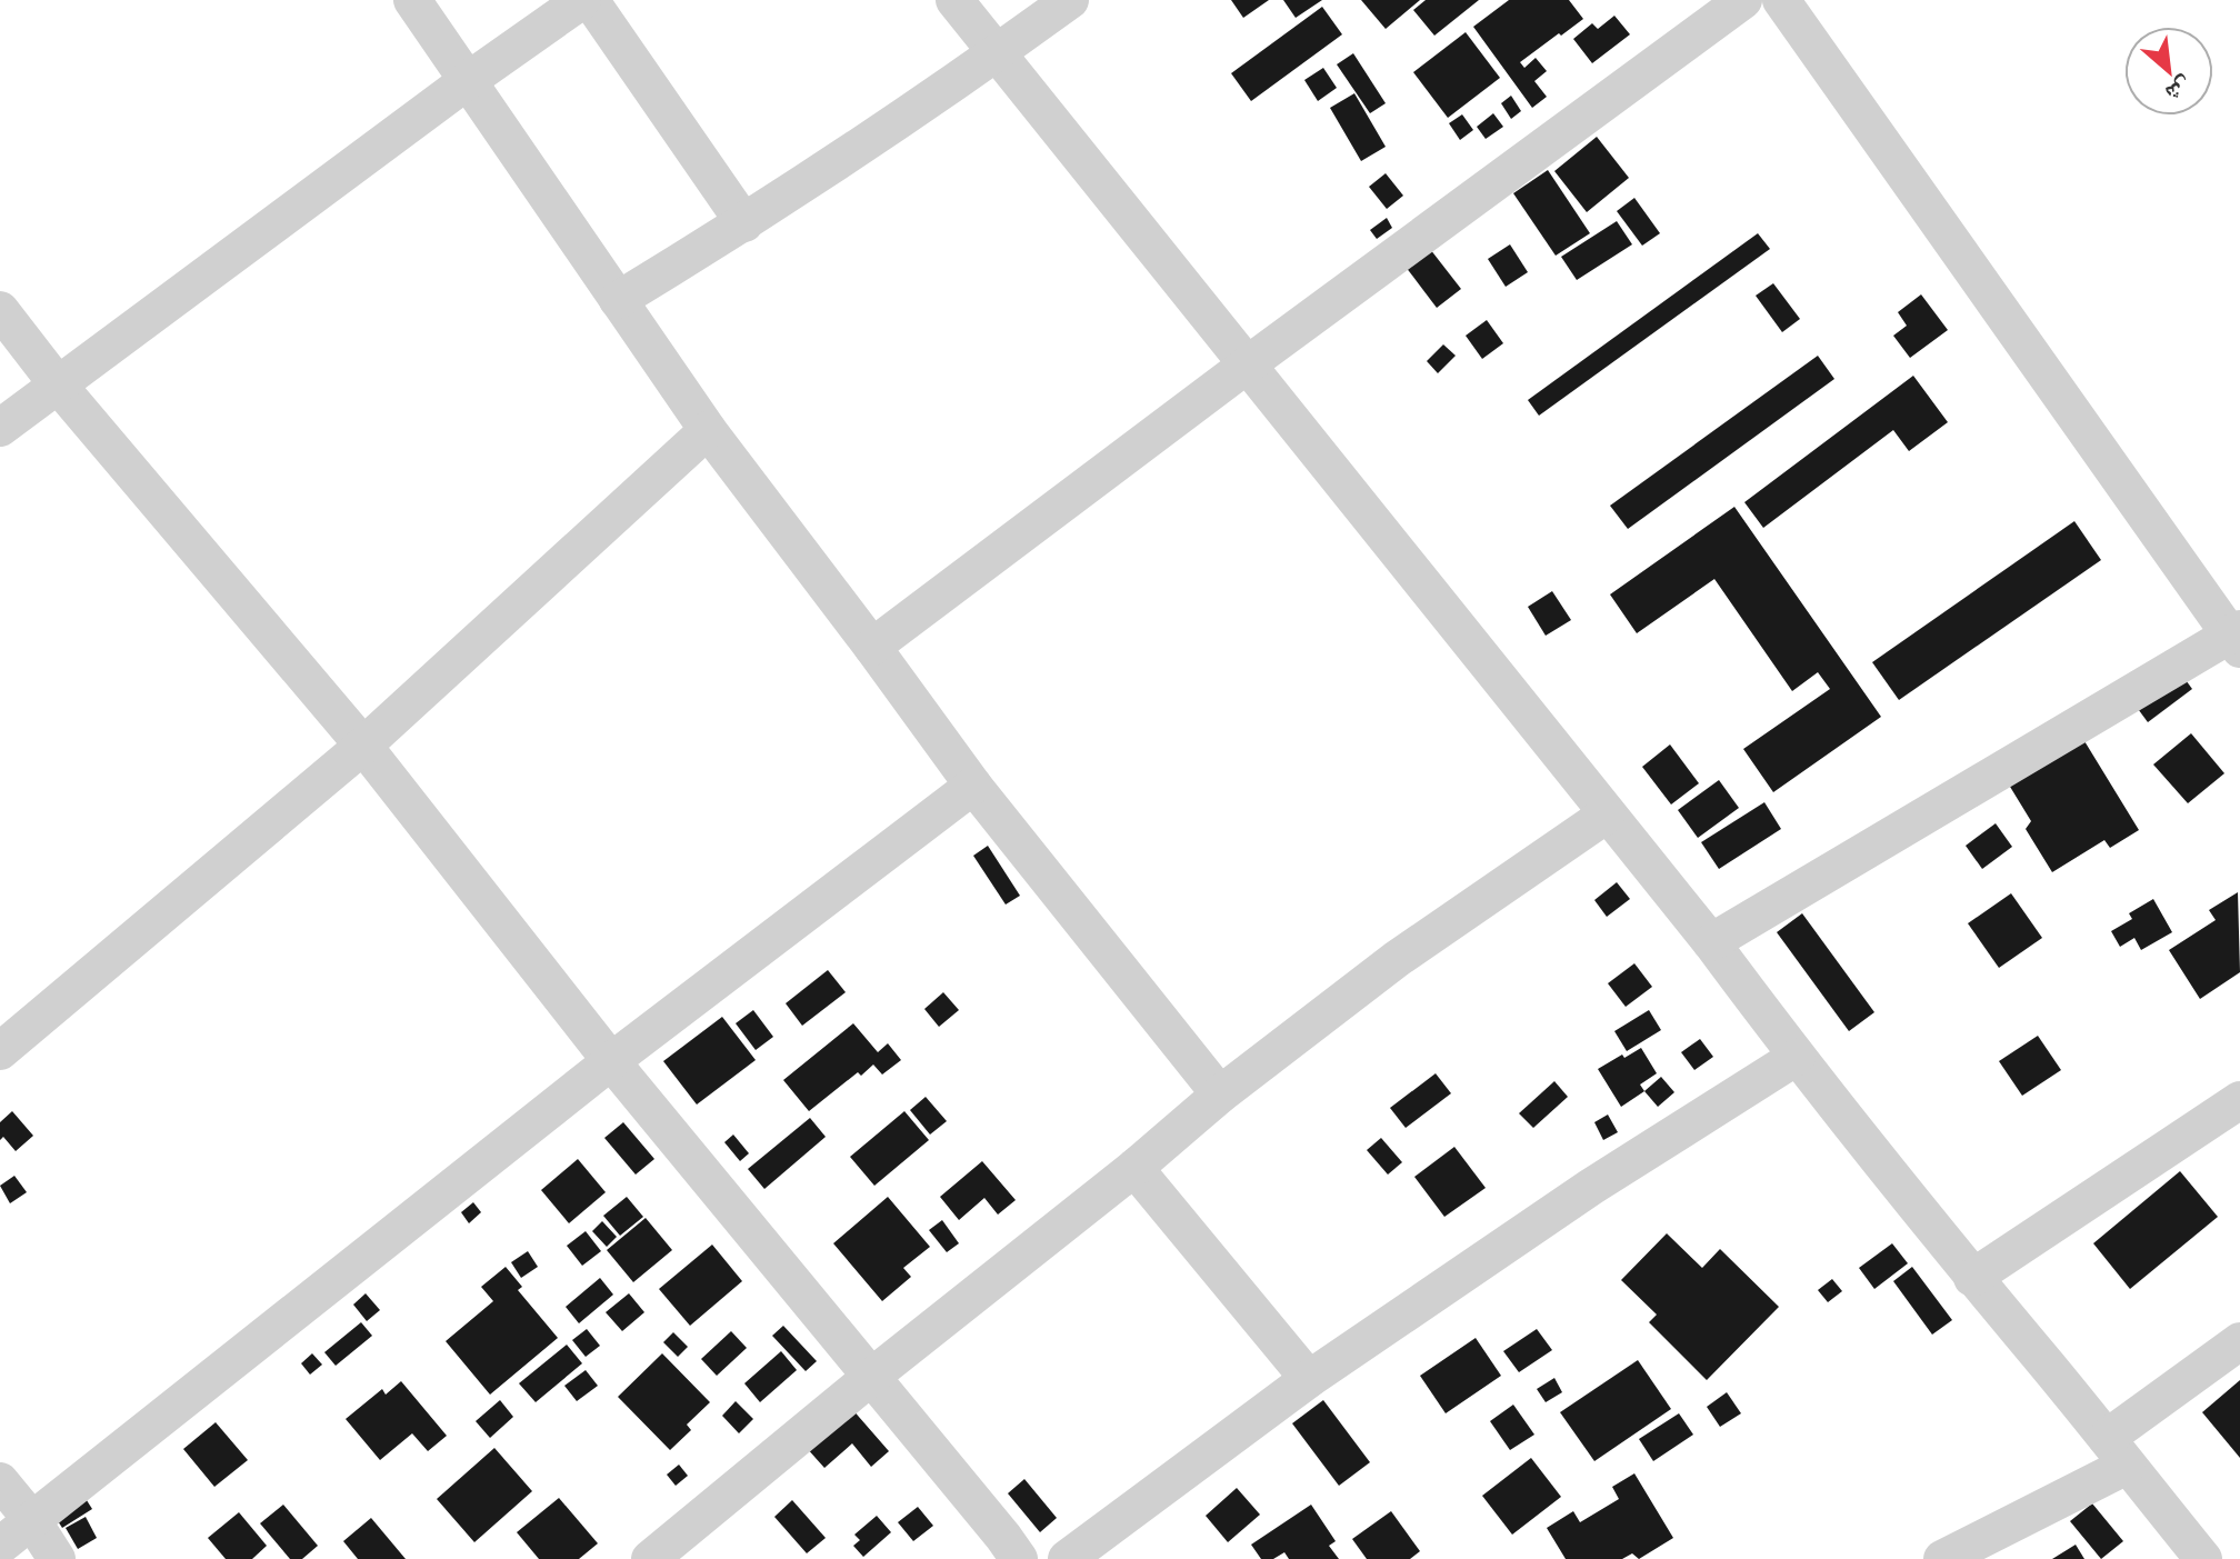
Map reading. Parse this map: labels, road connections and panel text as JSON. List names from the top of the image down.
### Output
{
  "north": "bottom right"
}
